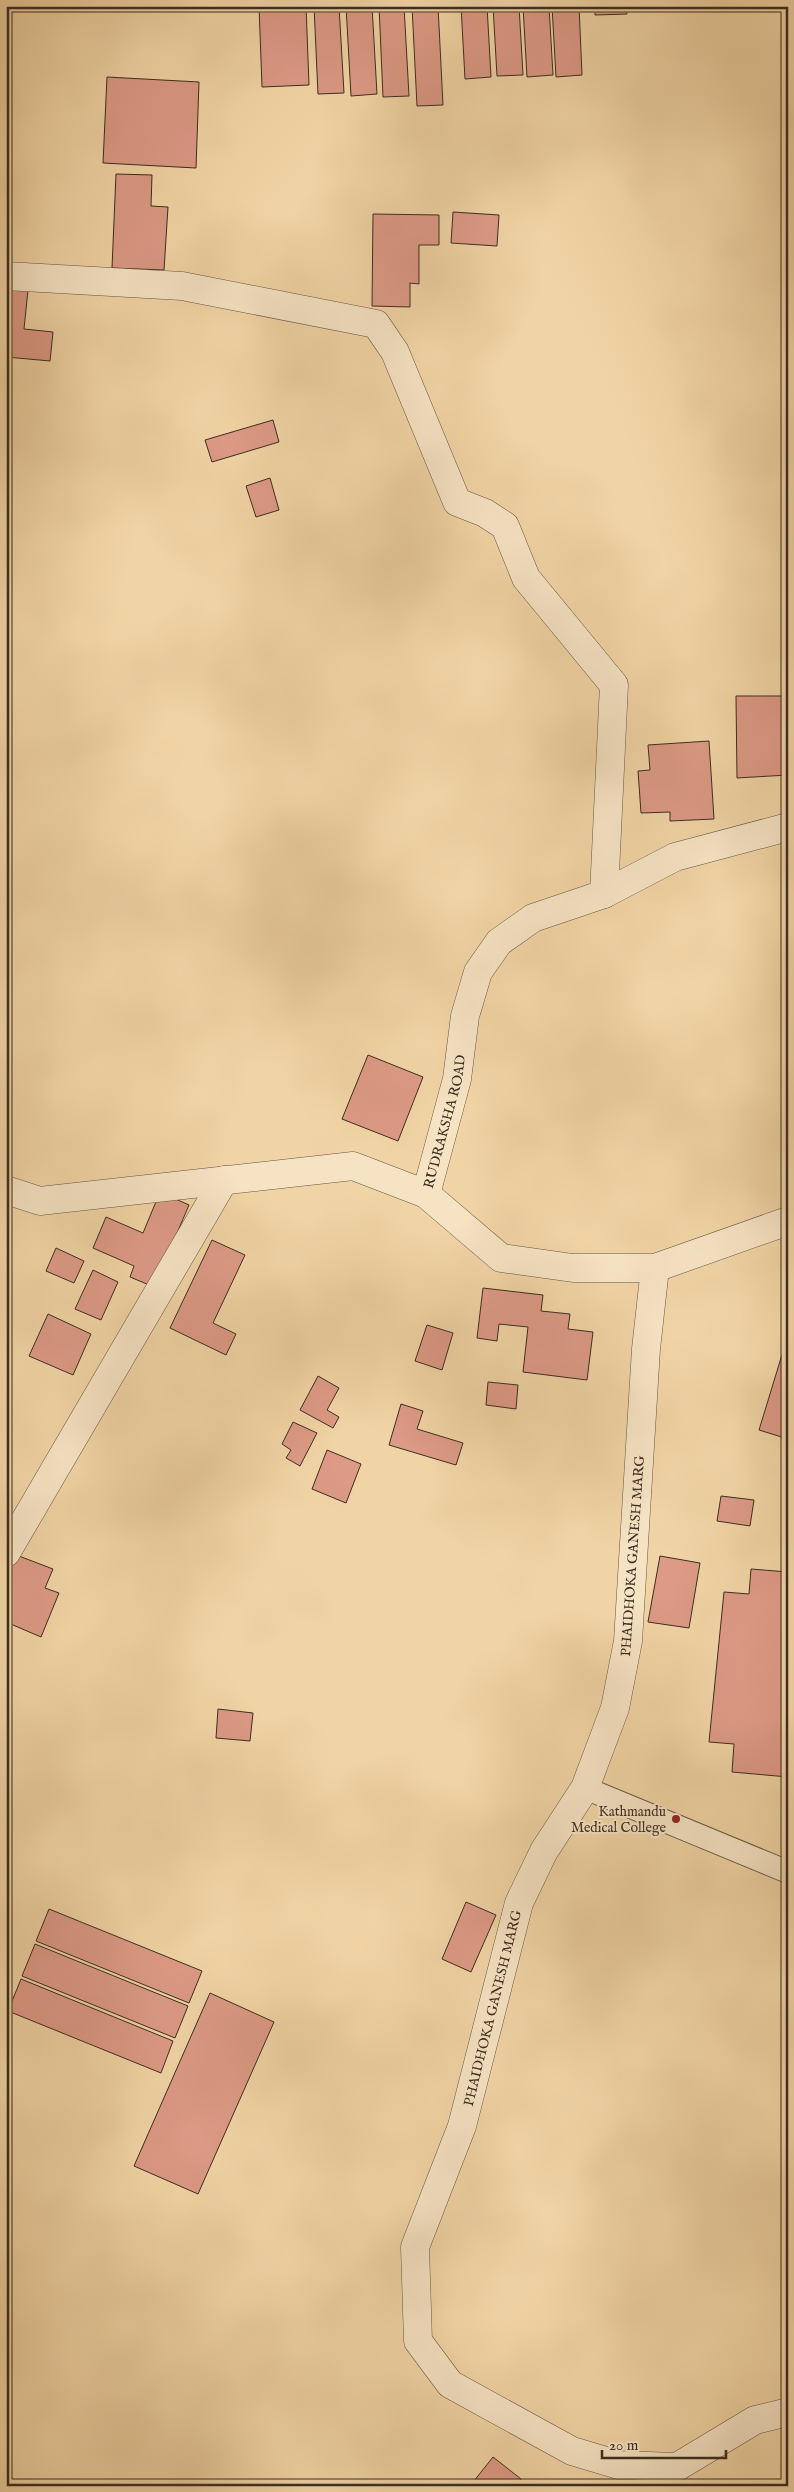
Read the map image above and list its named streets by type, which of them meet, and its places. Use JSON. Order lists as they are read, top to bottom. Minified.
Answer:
{"streets":{"street":["RUDRAKSHA ROAD","PHAIDHOKA GANESH MARG"]},"places":["Kathmandu Medical College"],"scale_bar":"20 m"}
